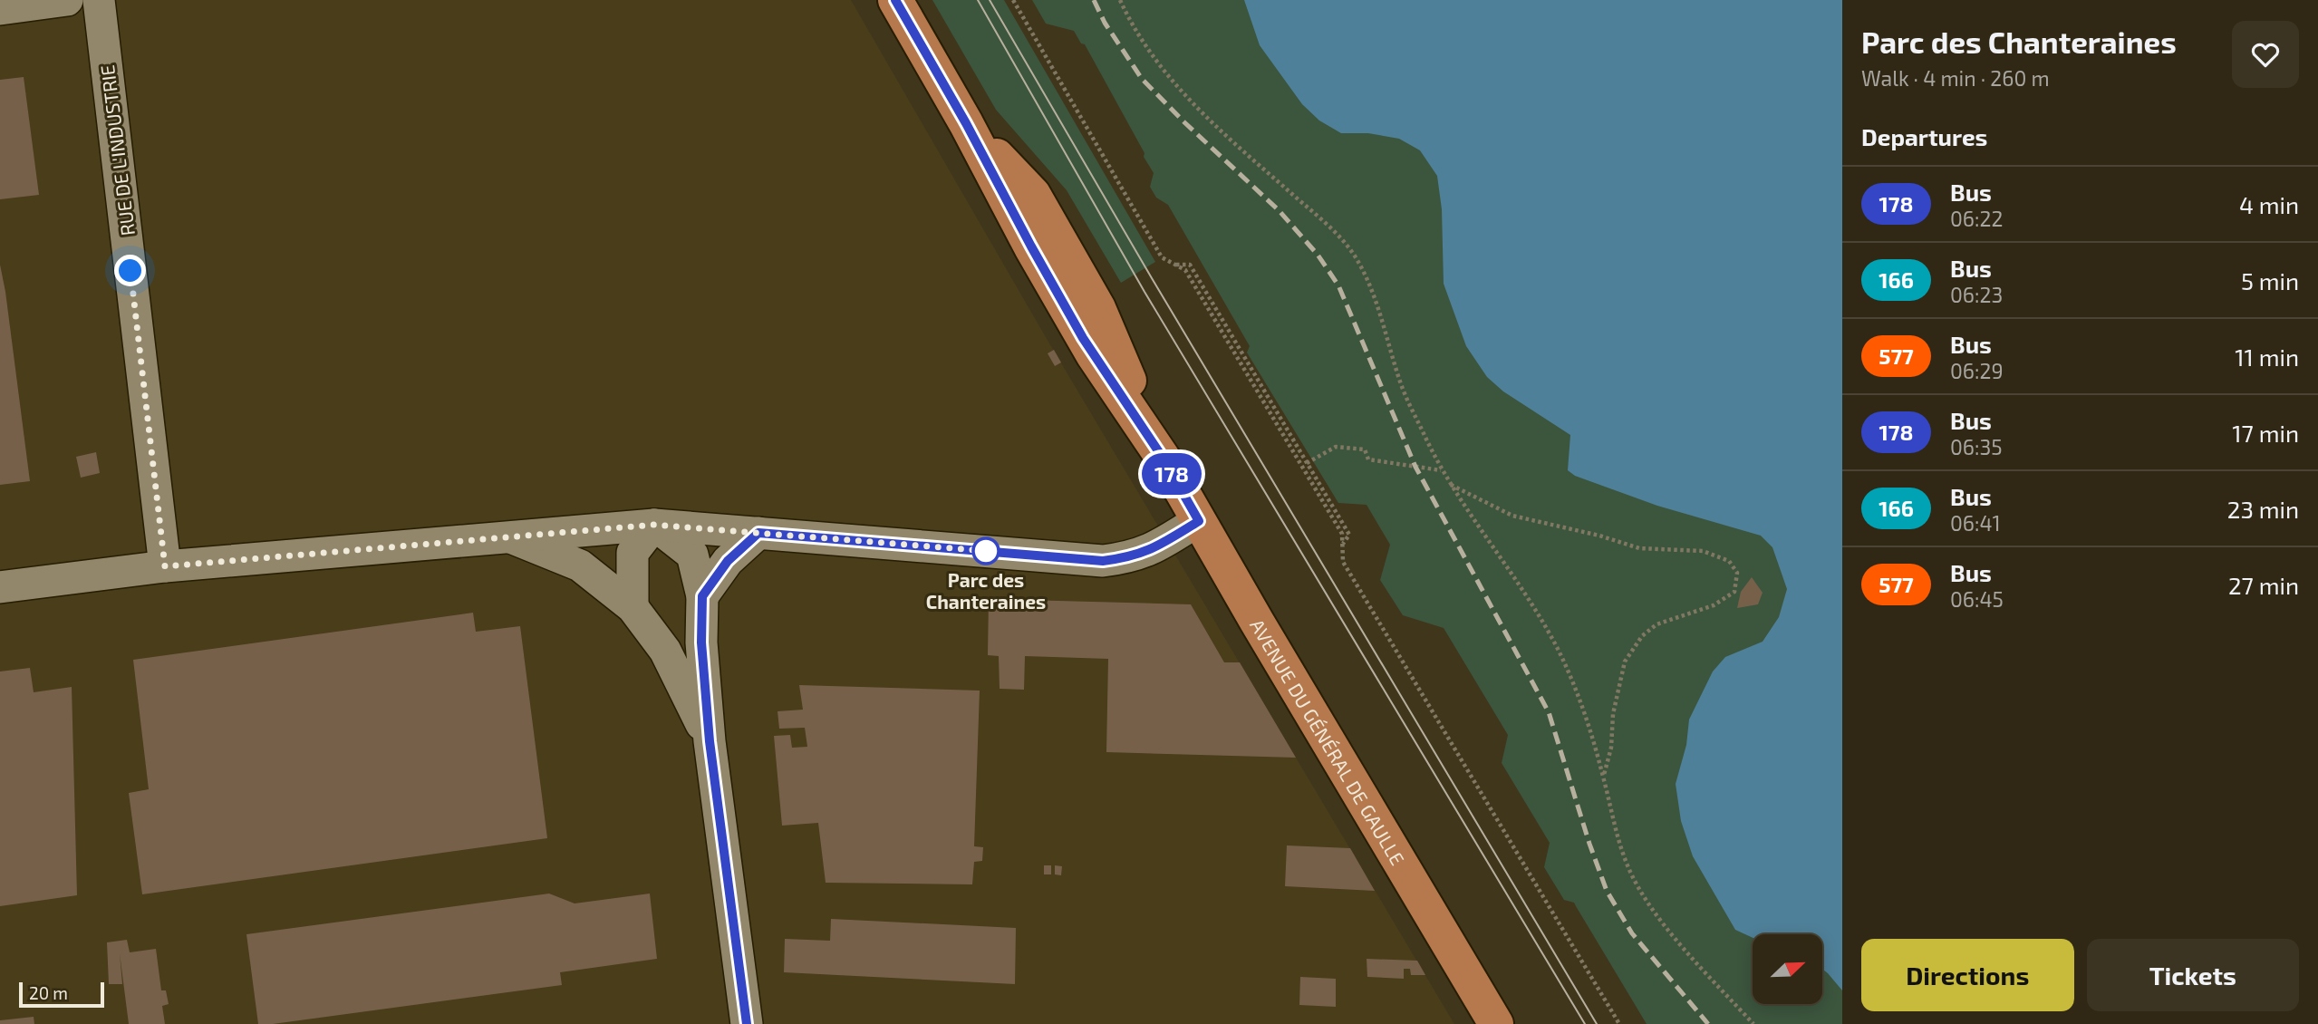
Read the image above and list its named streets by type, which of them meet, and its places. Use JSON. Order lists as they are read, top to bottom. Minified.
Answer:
{"streets":{"main road":["AVENUE DU GÉNÉRAL DE GAULLE"],"street":["RUE DE L'INDUSTRIE"]},"places":["Parc des Chanteraines"],"lines":["bus line 178"],"scale_bar":"20 m","north":"top right","page":{"on_map":"178","heading":[["Parc des Chanteraines","Walk · 4 min · 260 m"],"Departures"],"list":[{"mark":"178","name":"Bus","note":"06:22","value":"4 min"},{"mark":"166","name":"Bus","note":"06:23","value":"5 min"},{"mark":"577","name":"Bus","note":"06:29","value":"11 min"},{"mark":"178","name":"Bus","note":"06:35","value":"17 min"},{"mark":"166","name":"Bus","note":"06:41","value":"23 min"},{"mark":"577","name":"Bus","note":"06:45","value":"27 min"}],"buttons":["Directions","Tickets"],"scale":"20 m"}}
